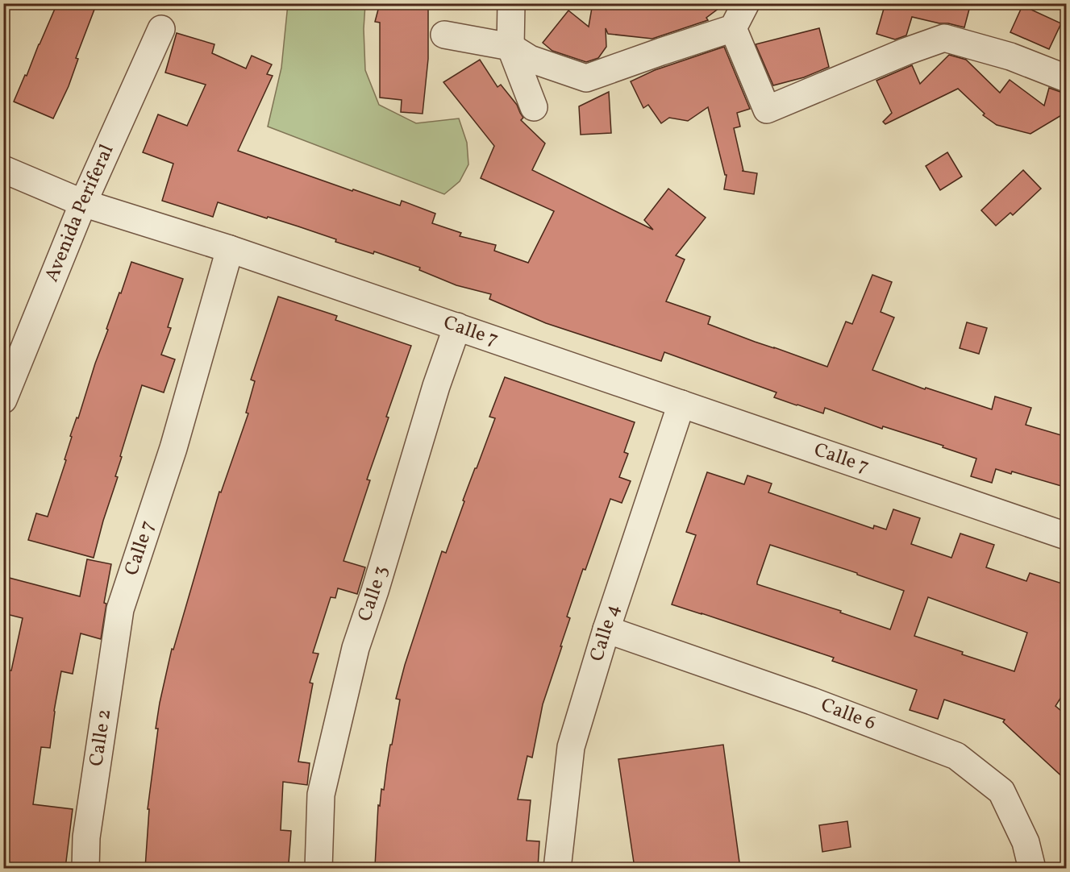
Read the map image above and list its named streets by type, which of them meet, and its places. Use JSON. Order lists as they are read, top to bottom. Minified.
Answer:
{"streets":{"street":["Avenida Periferal","Calle 7","Calle 3","Calle 4","Calle 6","Calle 2"]},"crossings":[["Calle 7","Calle 3"],["Calle 7","Calle 4"],["Calle 7","Calle 2"],["Calle 4","Calle 6"]]}
